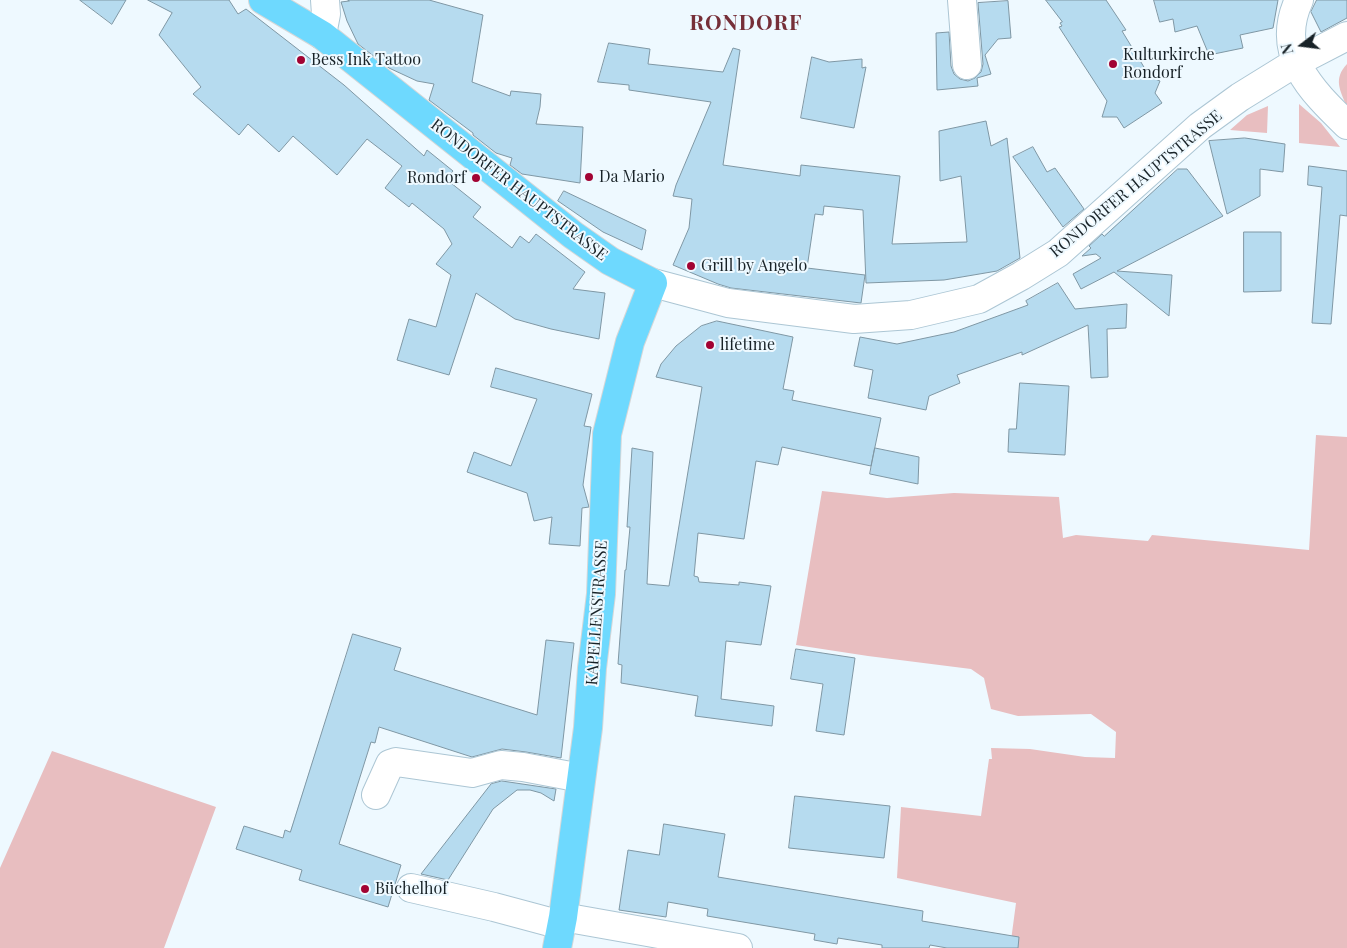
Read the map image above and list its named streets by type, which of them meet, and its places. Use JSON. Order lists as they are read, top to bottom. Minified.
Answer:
{"streets":{"main road":["RONDORFER HAUPTSTRASSE","KAPELLENSTRASSE"]},"crossings":[["RONDORFER HAUPTSTRASSE","KAPELLENSTRASSE"]],"districts":["RONDORF"],"places":["Bess Ink Tattoo","Kulturkirche Rondorf","Da Mario","Rondorf","Grill by Angelo","lifetime","Büchelhof"],"north":"left"}
